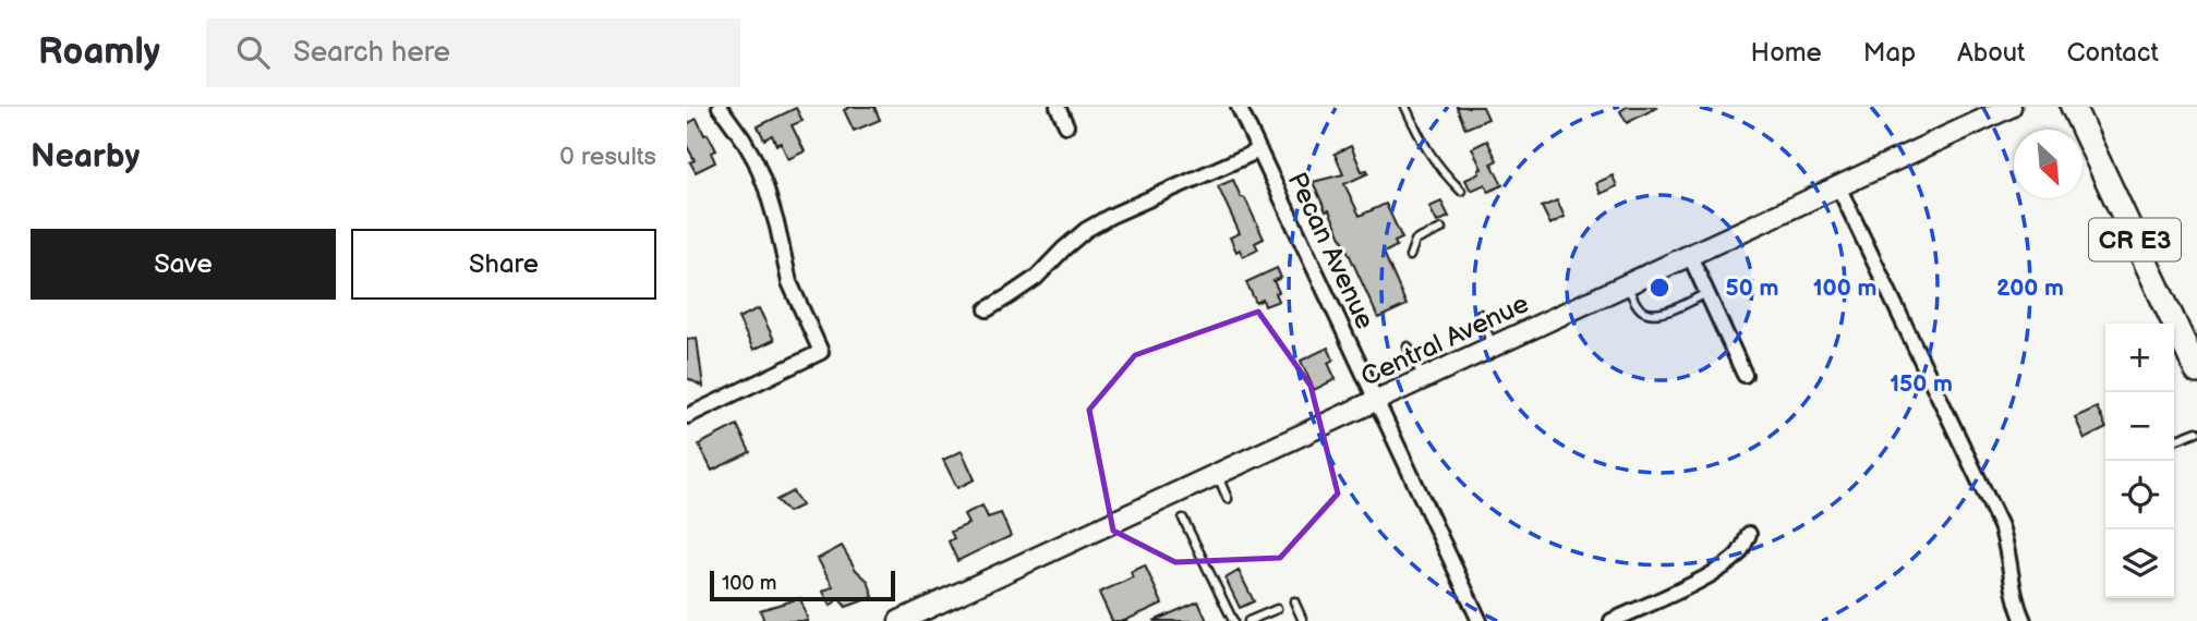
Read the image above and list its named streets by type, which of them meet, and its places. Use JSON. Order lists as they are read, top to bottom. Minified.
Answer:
{"streets":{"main road":["CR E3"],"street":["Pecan Avenue","Central Avenue"]},"crossings":[["Pecan Avenue","Central Avenue"]],"scale_bar":"100 m","north":"bottom right","page":{"header":"Roamly","search":"Search here","nav":["Home","Map","About","Contact"],"heading":["Nearby","0 results"],"buttons":["Save","Share"],"map_buttons":["+","−"],"scale":"100 m"},"rings":["50 m","100 m","200 m","150 m"]}
